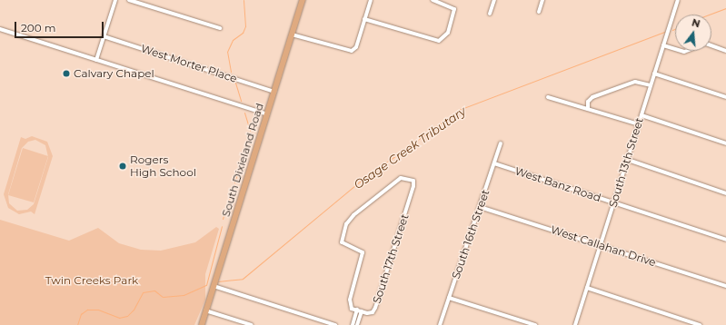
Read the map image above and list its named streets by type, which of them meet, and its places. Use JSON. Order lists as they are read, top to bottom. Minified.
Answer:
{"streets":{"main road":["South Dixieland Road"],"street":["West Morter Place","South 13th Street","West Banz Road","South 16th Street","West Callahan Drive","South 17th Street"]},"crossings":[["West Morter Place","South Dixieland Road"],["South 13th Street","West Banz Road"],["South 13th Street","West Callahan Drive"],["West Banz Road","South 16th Street"],["South 16th Street","West Callahan Drive"]],"water":["Osage Creek Tributary"],"parks":["Twin Creeks Park"],"places":["Calvary Chapel","Rogers High School"],"scale_bar":"200 m","north":"top"}
